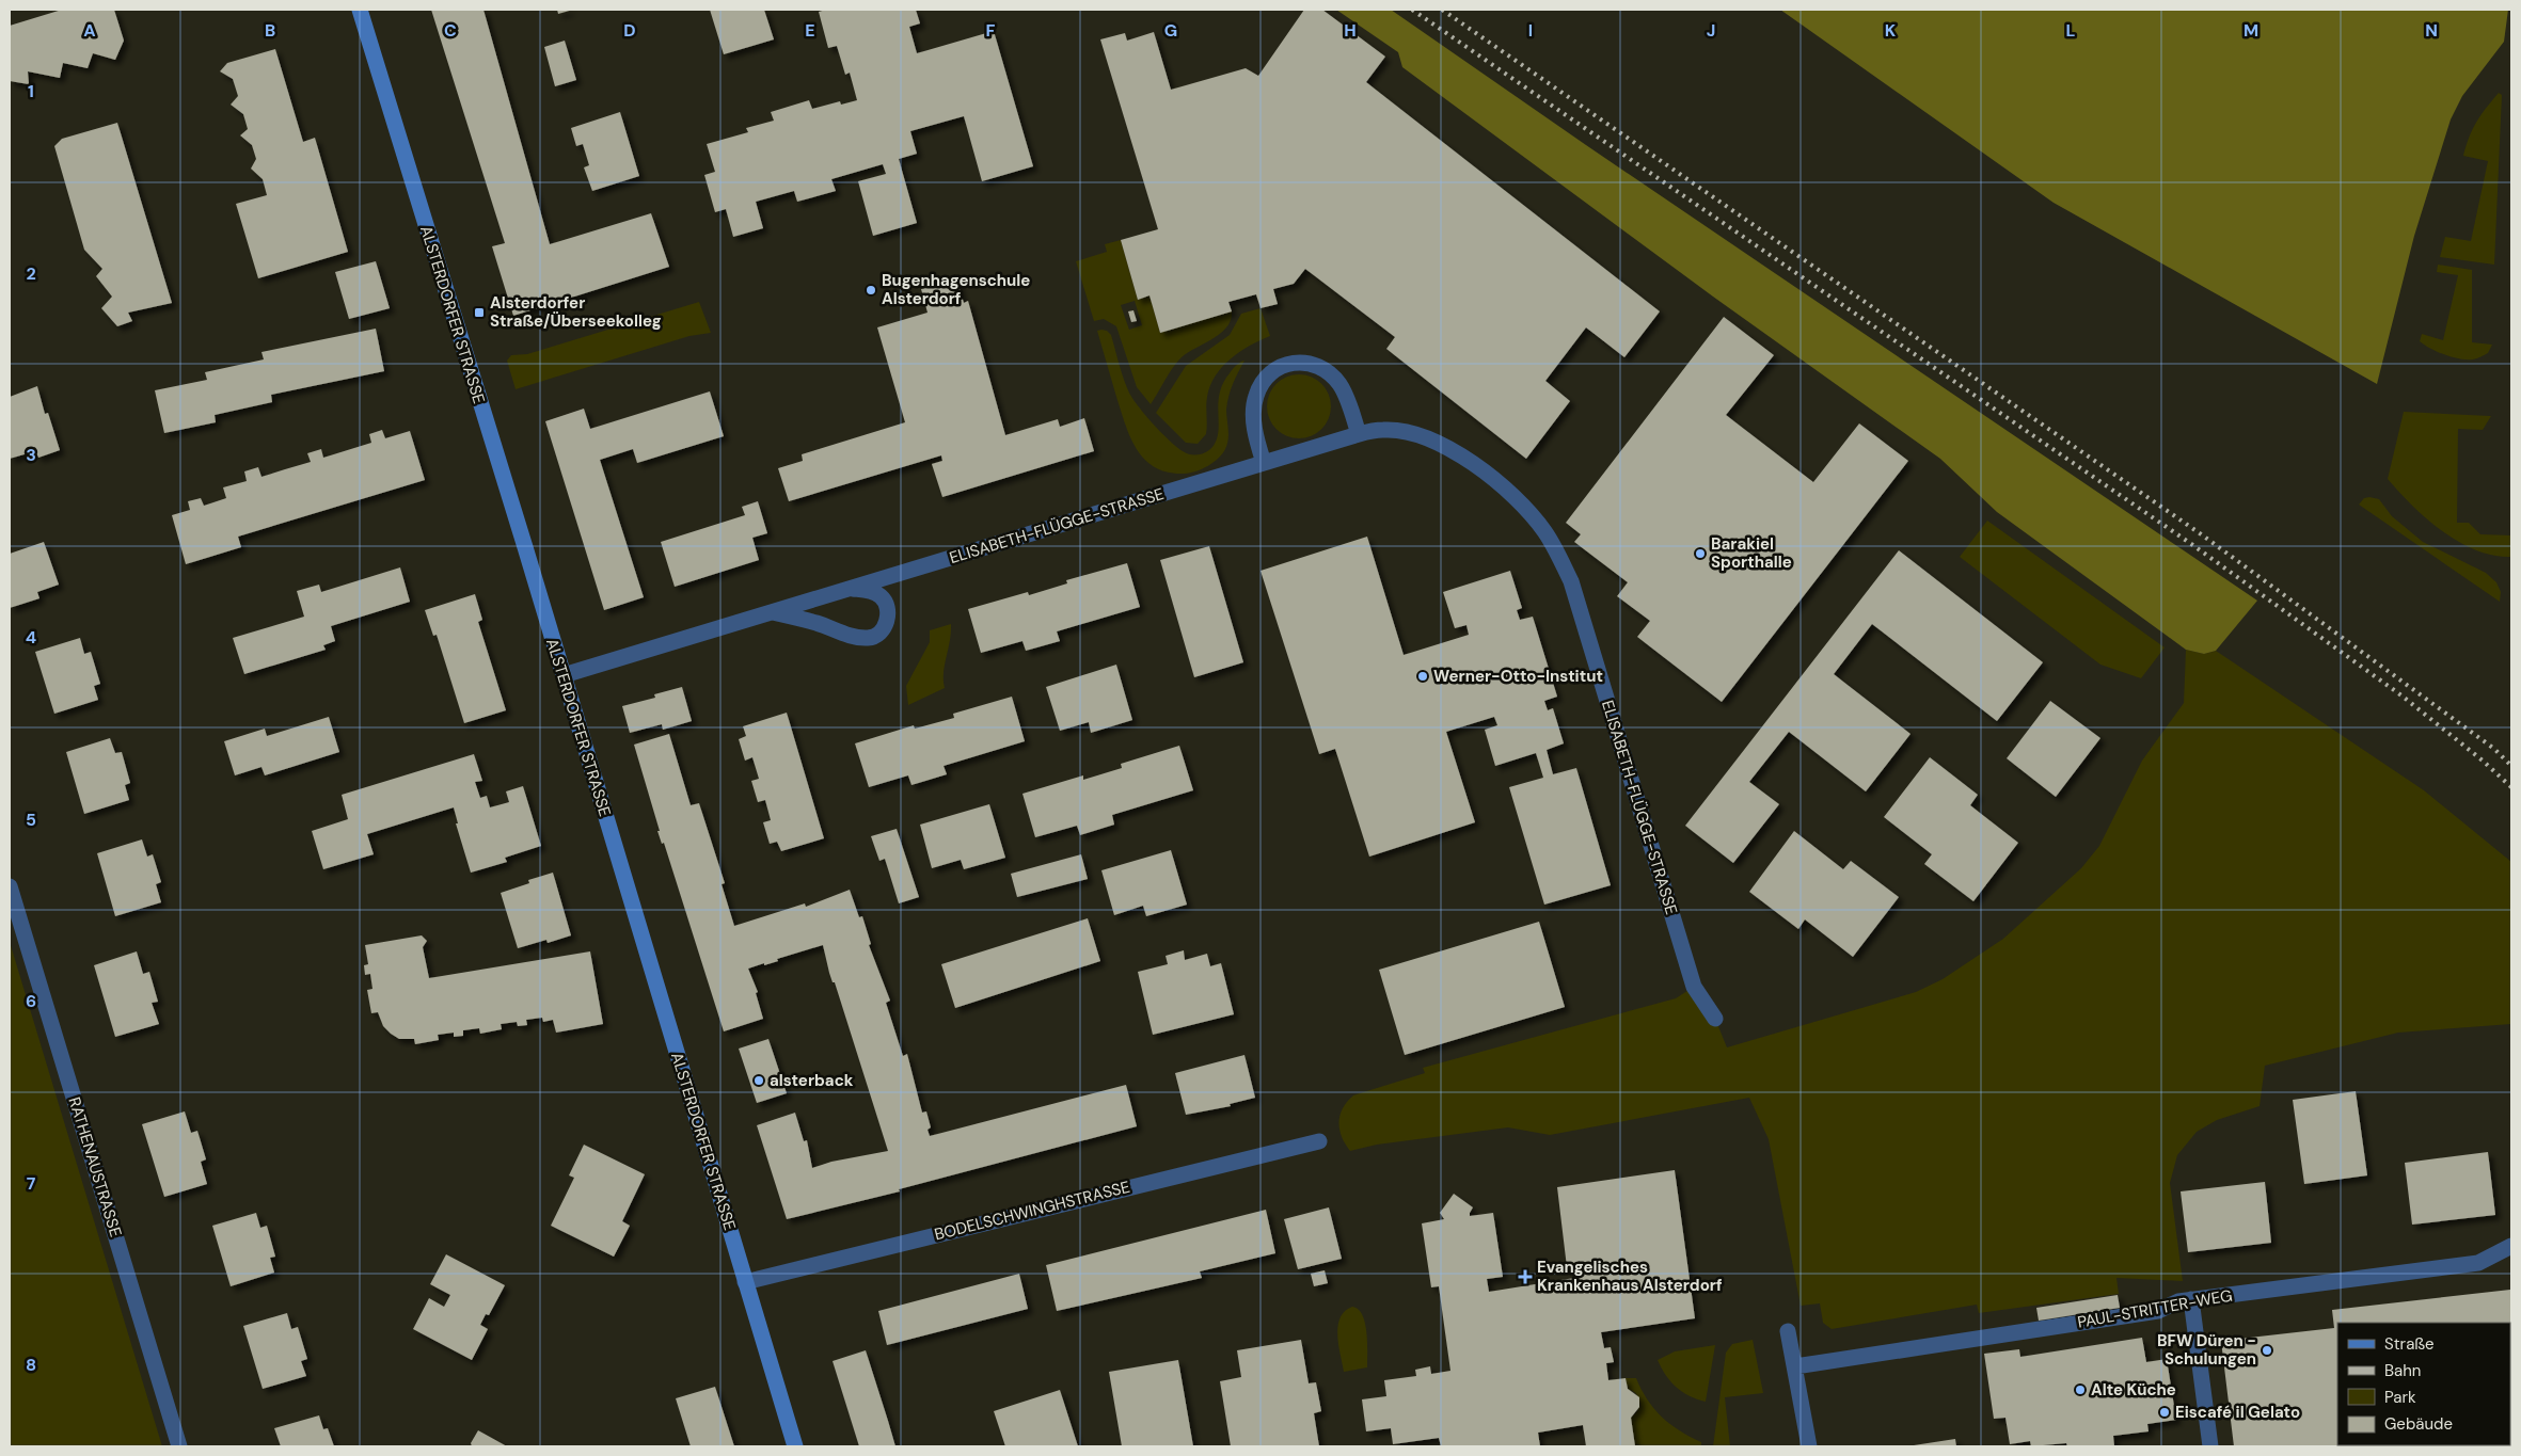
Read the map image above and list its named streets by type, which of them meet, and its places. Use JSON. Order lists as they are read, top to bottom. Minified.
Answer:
{"streets":{"street":["ALSTERDORFER STRASSE","ELISABETH-FLÜGGE-STRASSE","RATHENAUSTRASSE","BODELSCHWINGHSTRASSE","PAUL-STRITTER-WEG"]},"crossings":[["ALSTERDORFER STRASSE","ELISABETH-FLÜGGE-STRASSE"],["ALSTERDORFER STRASSE","BODELSCHWINGHSTRASSE"]],"places":{"other":["Bugenhagenschule Alsterdorf","Barakiel Sporthalle","Werner-Otto-Institut","alsterback","BFW Düren - Schulungen","Alte Küche","Eiscafé il Gelato"],"transit":["Alsterdorfer Straße/Überseekolleg"],"health":["Evangelisches Krankenhaus Alsterdorf"]},"legend":["Straße","Bahn","Park","Gebäude"],"grid":{"columns":["A","B","C","D","E","F","G","H","I","J","K","L","M","N"],"rows":["1","2","3","4","5","6","7","8"]}}
